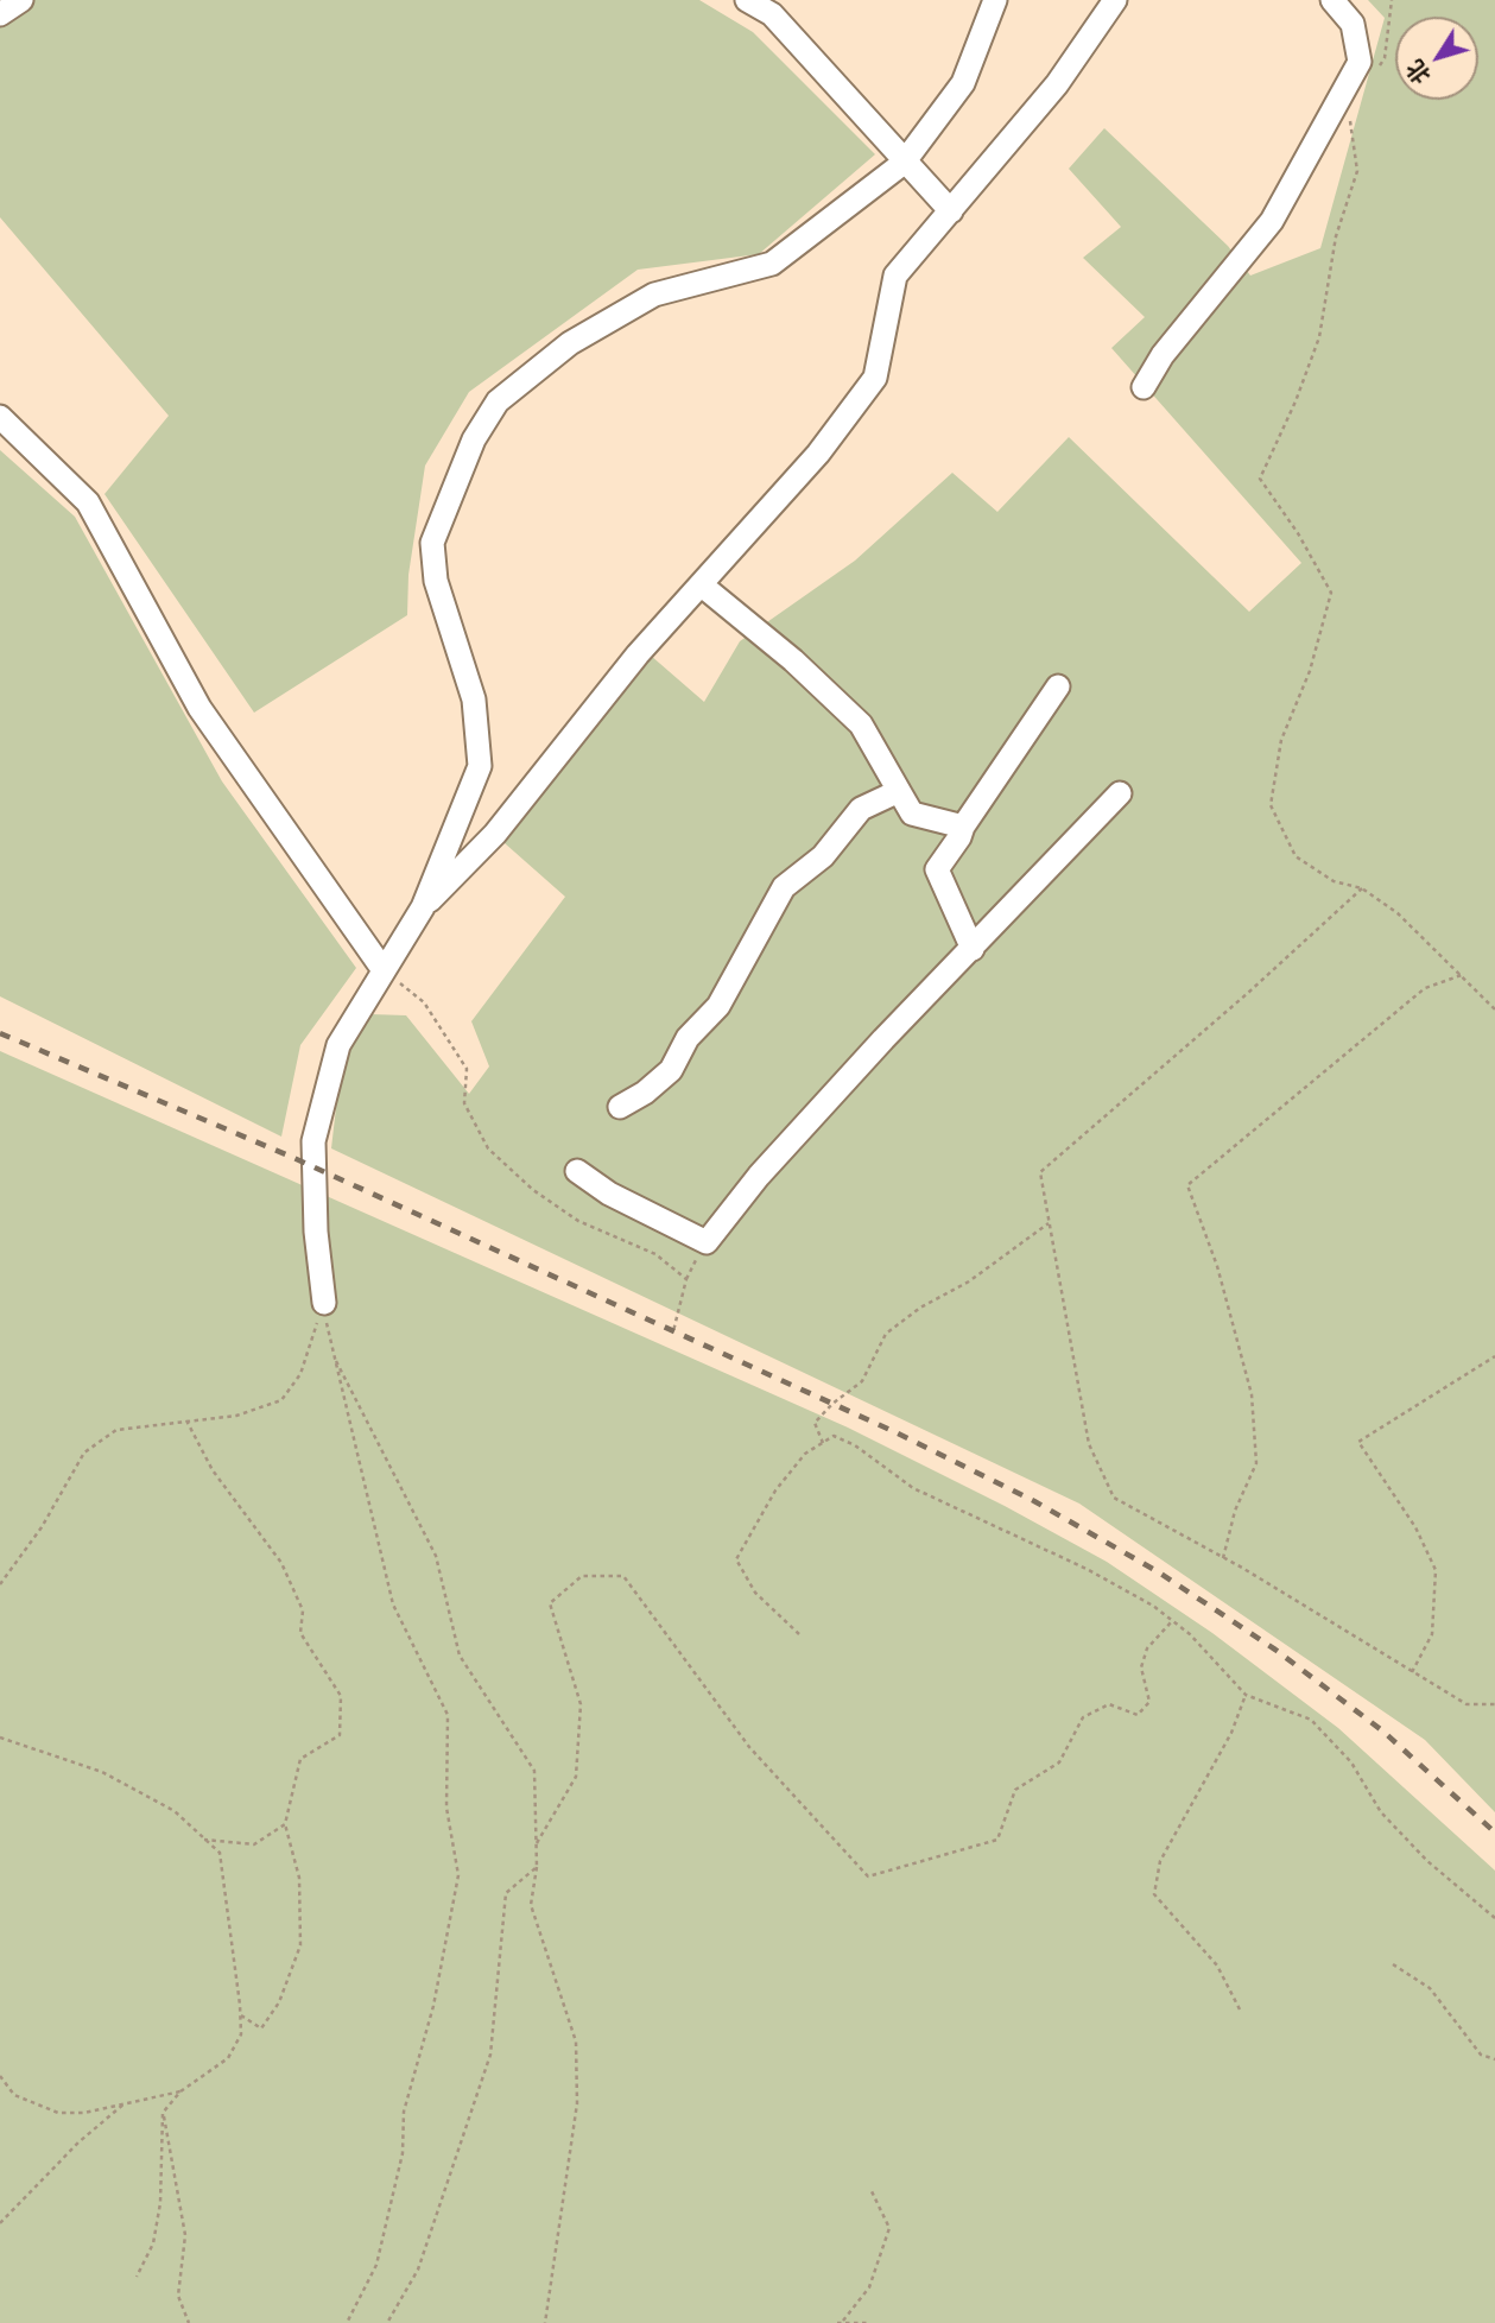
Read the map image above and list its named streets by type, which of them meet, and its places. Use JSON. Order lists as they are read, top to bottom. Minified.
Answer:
{"north":"bottom left"}
